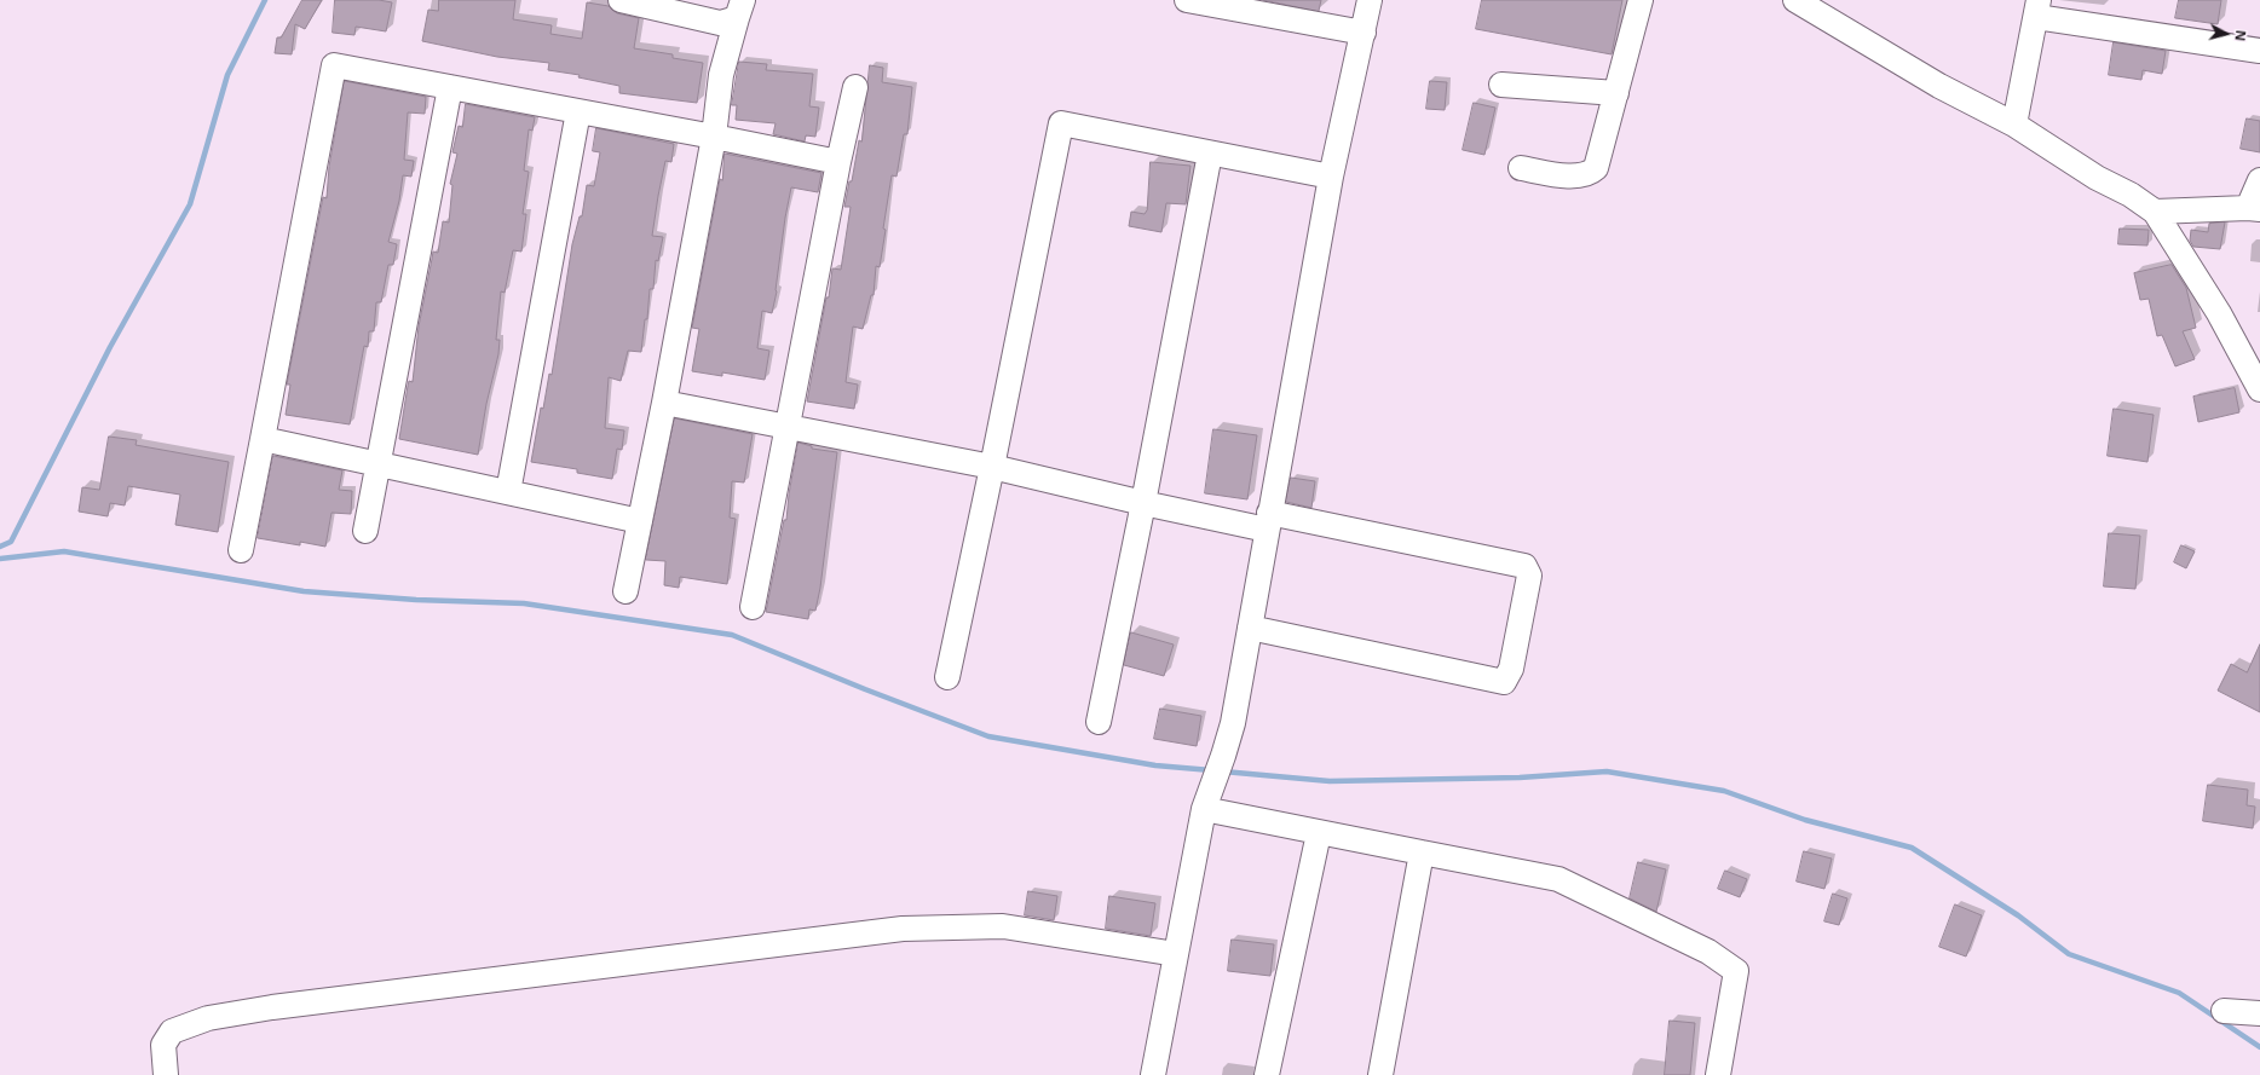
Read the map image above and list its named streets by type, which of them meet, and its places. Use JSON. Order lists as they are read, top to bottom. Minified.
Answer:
{"north":"right"}
